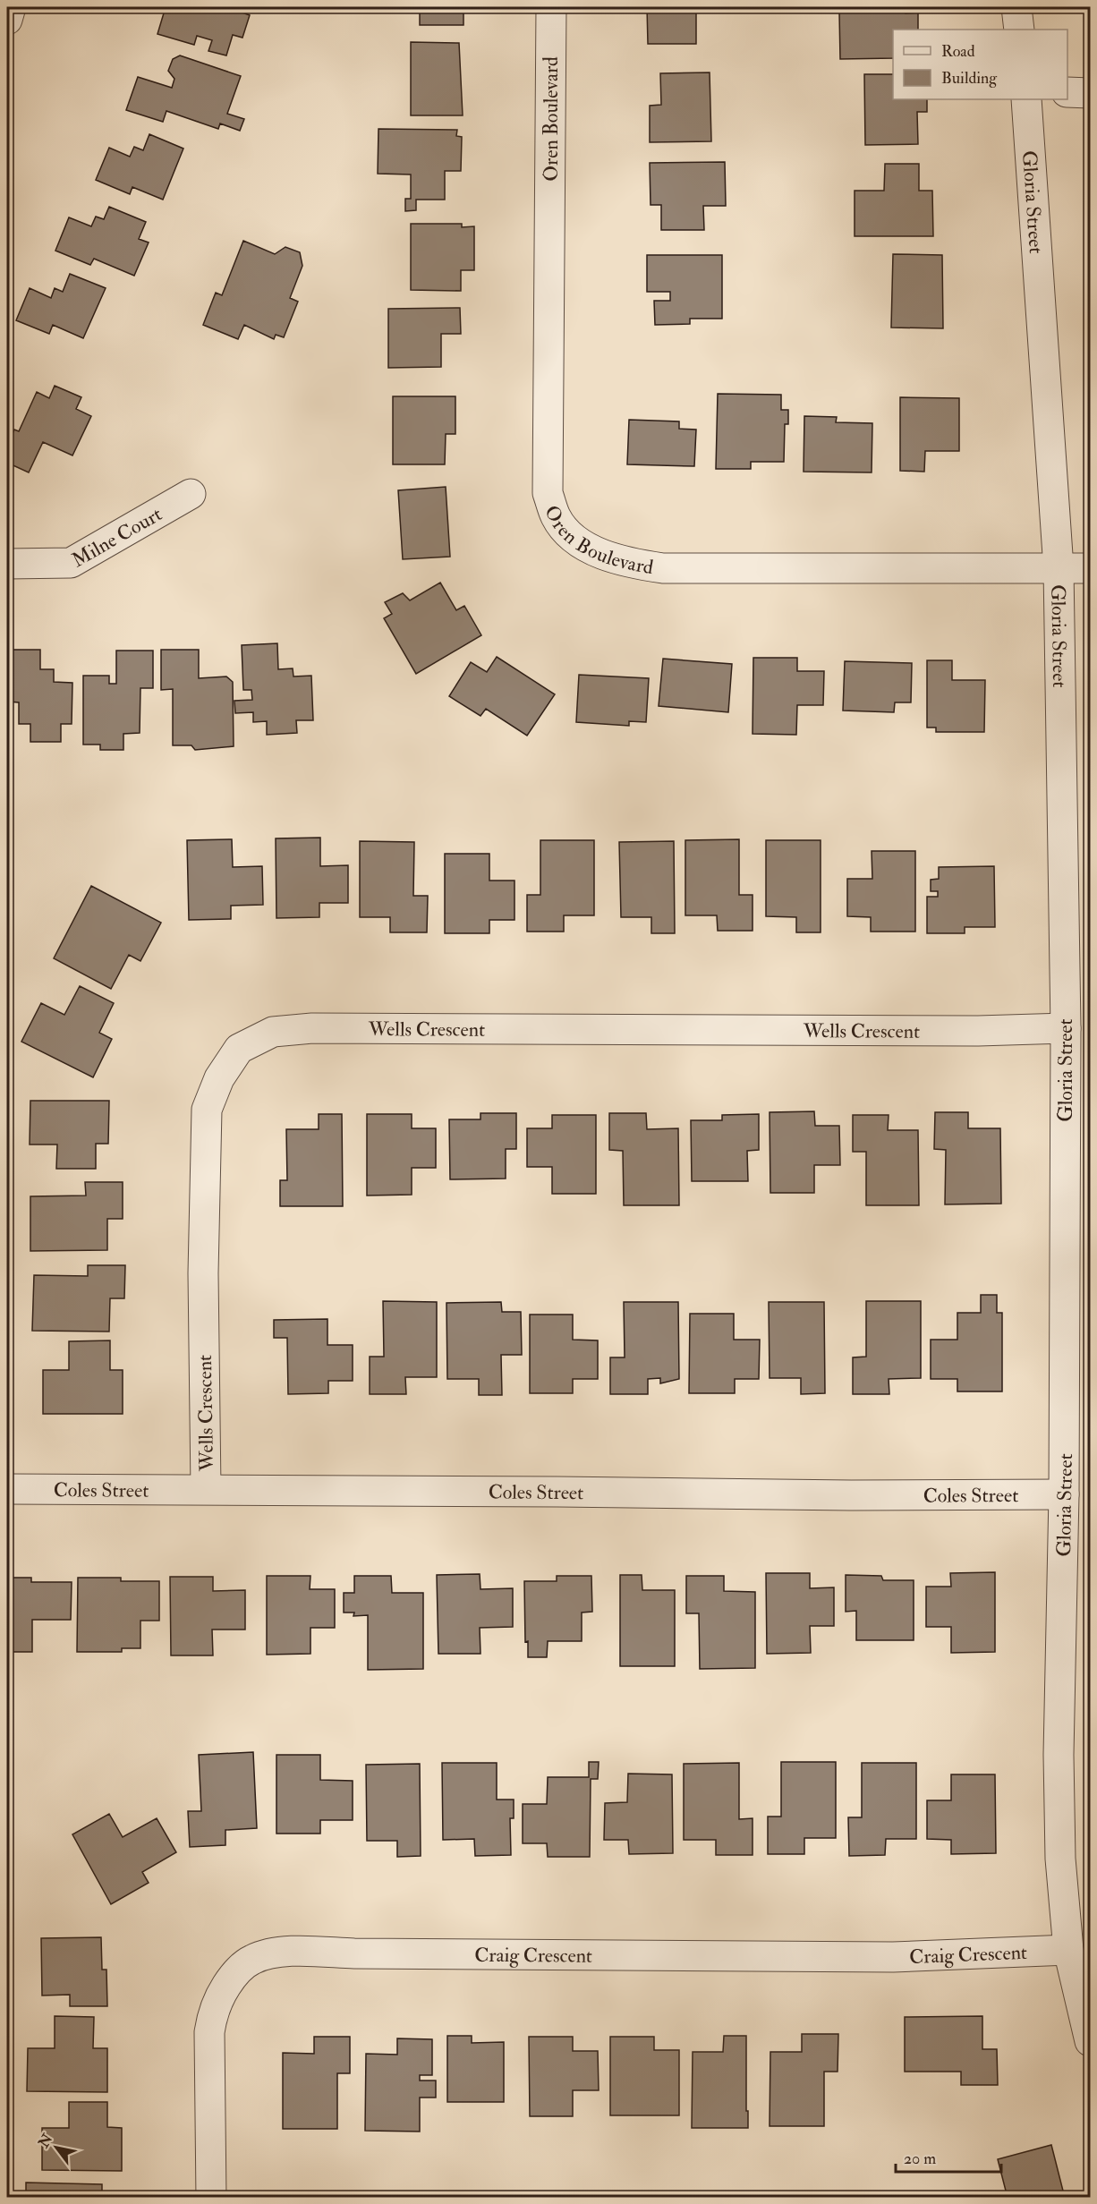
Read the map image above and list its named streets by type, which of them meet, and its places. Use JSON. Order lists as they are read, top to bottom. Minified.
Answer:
{"streets":{"street":["Oren Boulevard","Gloria Street","Milne Court","Wells Crescent","Coles Street","Craig Crescent"]},"crossings":[["Oren Boulevard","Gloria Street"],["Gloria Street","Wells Crescent"],["Gloria Street","Coles Street"],["Gloria Street","Craig Crescent"],["Wells Crescent","Coles Street"]],"legend":["Road","Building"],"scale_bar":"20 m","north":"top left"}
